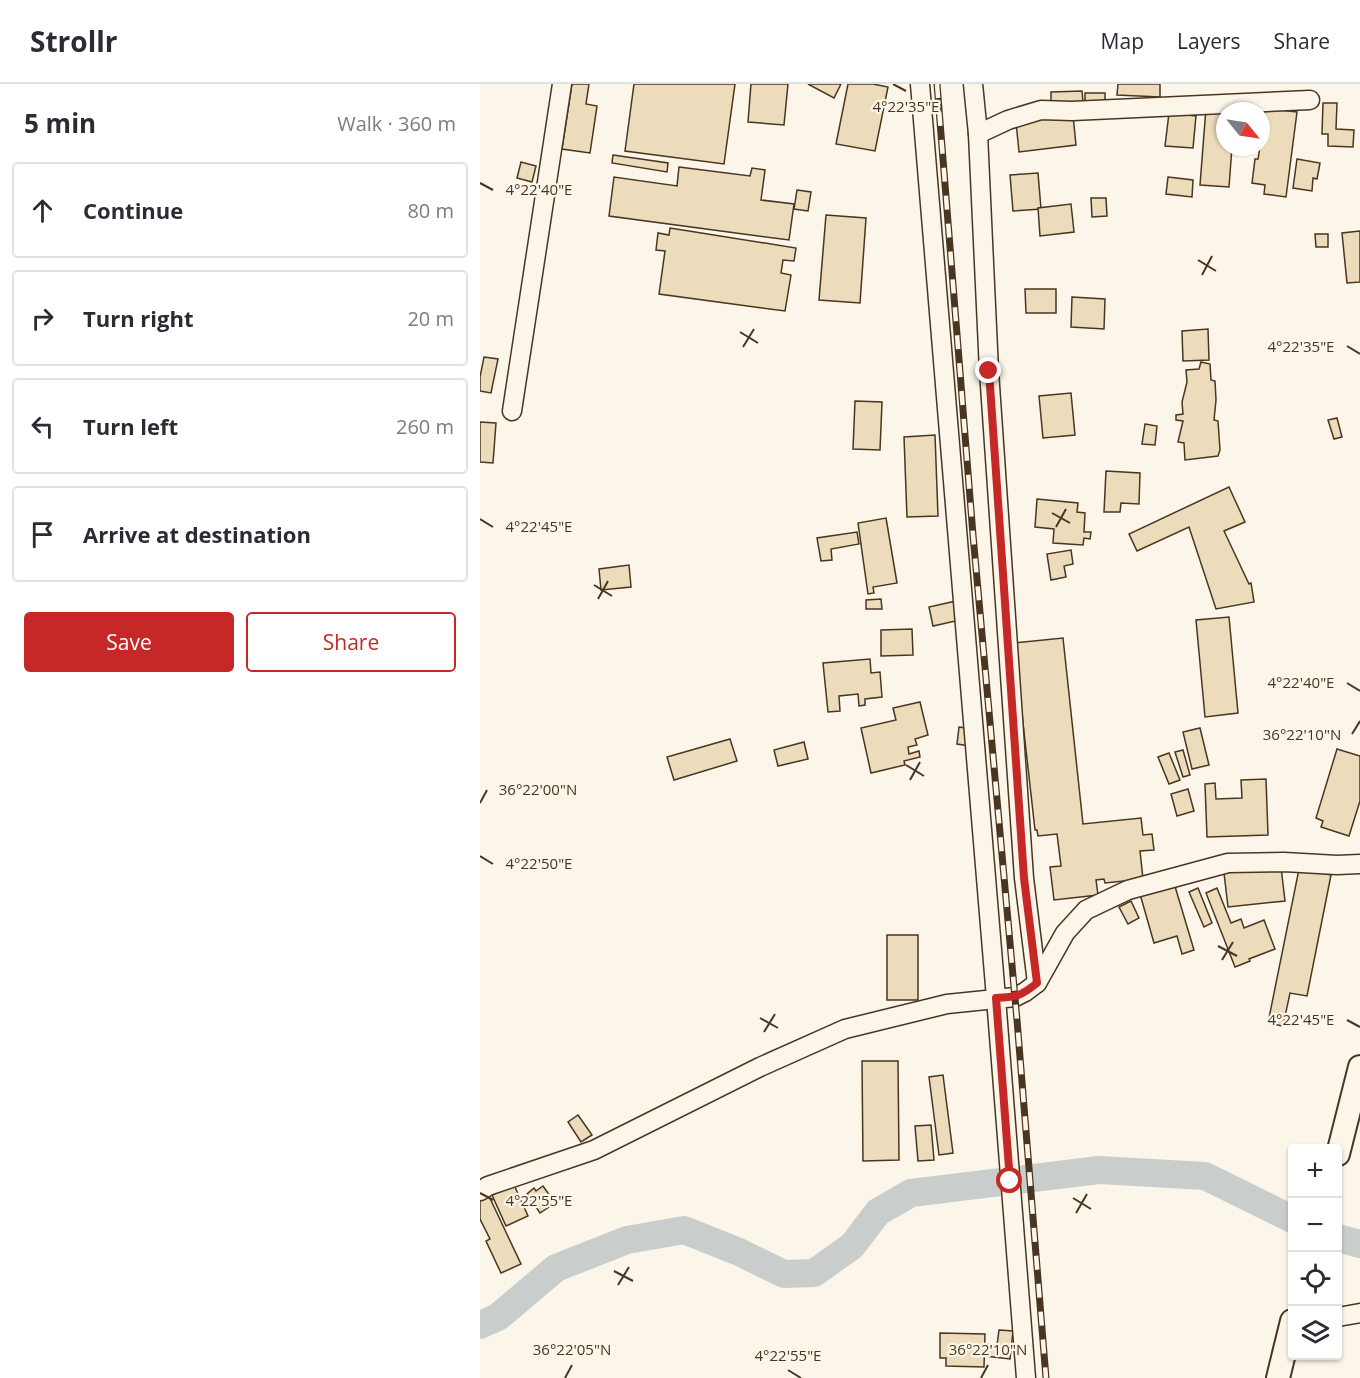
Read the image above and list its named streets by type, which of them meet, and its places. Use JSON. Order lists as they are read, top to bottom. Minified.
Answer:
{"north":"bottom right","page":{"header":"Strollr","nav":["Map","Layers","Share"],"heading":["5 min","Walk · 360 m"],"list":[["Continue","80 m"],["Turn right","20 m"],["Turn left","260 m"],"Arrive at destination"],"buttons":["Save","Share"],"map_buttons":["+","−"]},"coordinates":["4°22'35\"E","4°22'40\"E","4°22'45\"E","36°22'10\"N","36°22'00\"N","4°22'50\"E","4°22'55\"E","36°22'05\"N"]}
